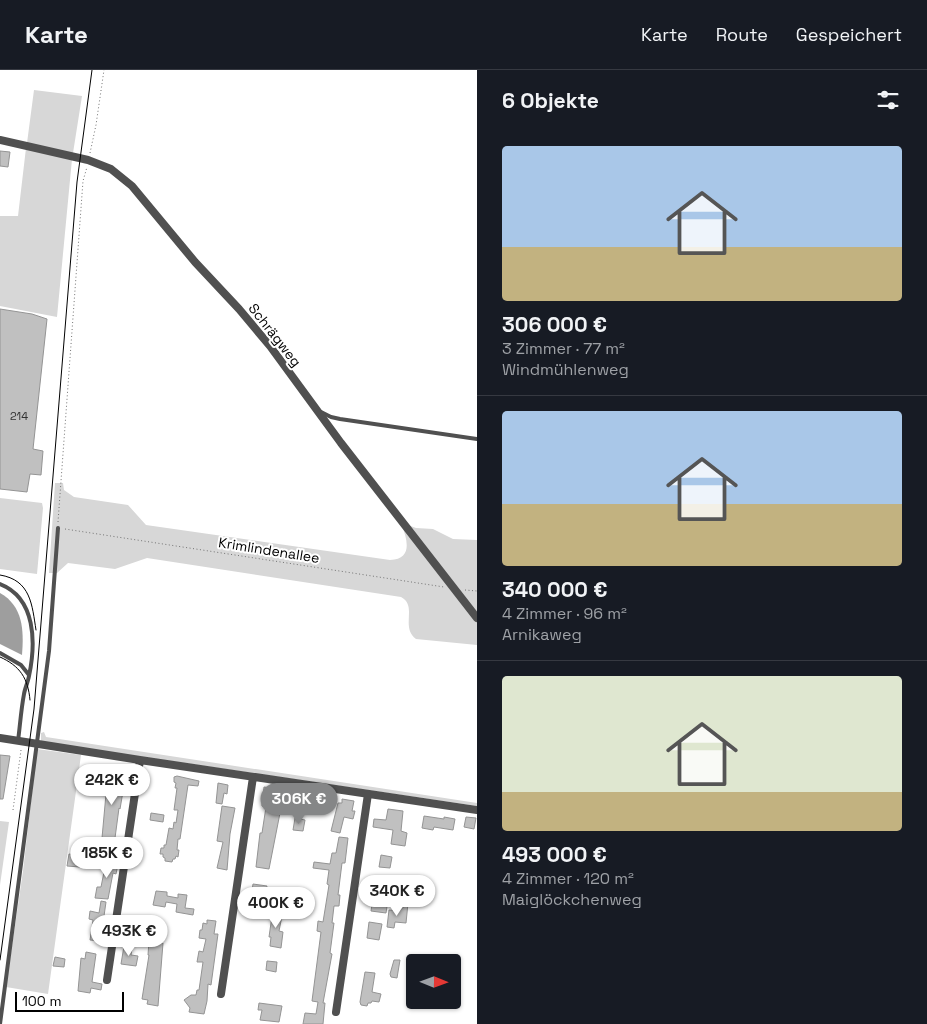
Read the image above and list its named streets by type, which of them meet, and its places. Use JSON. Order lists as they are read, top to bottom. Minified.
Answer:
{"streets":{"street":["Schrägweg"],"path":["Krimlindenallee"]},"crossings":[["Schrägweg","Krimlindenallee"]],"house_numbers":["214"],"scale_bar":"100 m","north":"right","page":{"header":"Karte","nav":["Karte","Route","Gespeichert"],"heading":"6 Objekte","list":[{"name":"306 000 €","note":"3 Zimmer · 77 m² · Windmühlenweg"},{"name":"340 000 €","note":"4 Zimmer · 96 m² · Arnikaweg"},{"name":"493 000 €","note":"4 Zimmer · 120 m² · Maiglöckchenweg"}],"price":["242K €","306K €","185K €","340K €","400K €","493K €"],"scale":"100 m"}}
